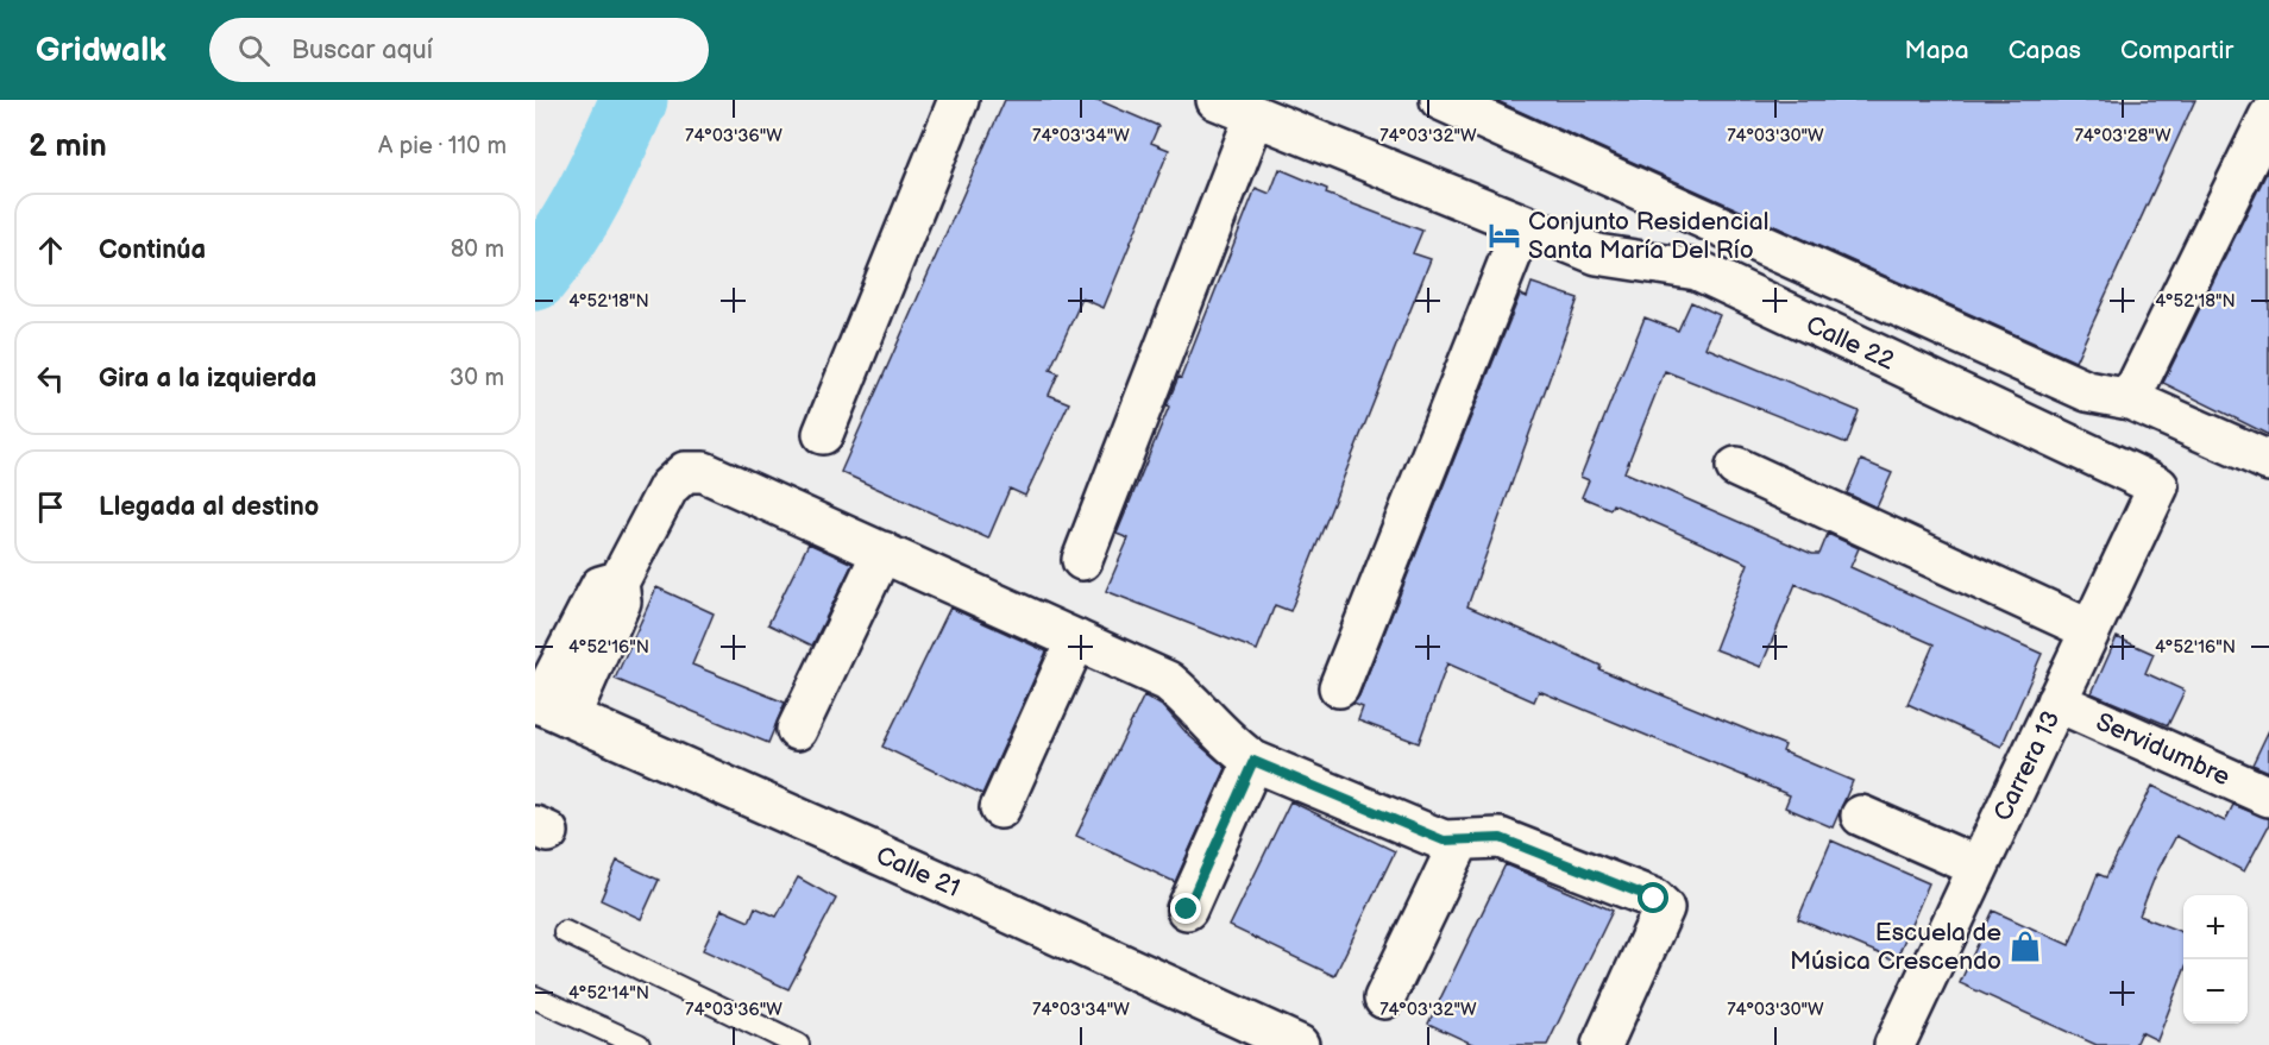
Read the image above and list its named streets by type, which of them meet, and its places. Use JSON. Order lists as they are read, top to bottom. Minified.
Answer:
{"streets":{"street":["Calle 22","Servidumbre","Carrera 13","Calle 21"]},"crossings":[["Calle 22","Carrera 13"],["Servidumbre","Carrera 13"]],"places":{"hotel":["Conjunto Residencial Santa María Del Río"],"shop":["Escuela de Música Crescendo"]},"page":{"header":"Gridwalk","search":"Buscar aquí","nav":["Mapa","Capas","Compartir"],"heading":["2 min","A pie · 110 m"],"list":[["Continúa","80 m"],["Gira a la izquierda","30 m"],"Llegada al destino"],"map_buttons":["+","−"]},"coordinates":["74°03'36\"W","74°03'34\"W","74°03'32\"W","74°03'30\"W","74°03'28\"W","4°52'18\"N","4°52'16\"N","4°52'14\"N"]}
